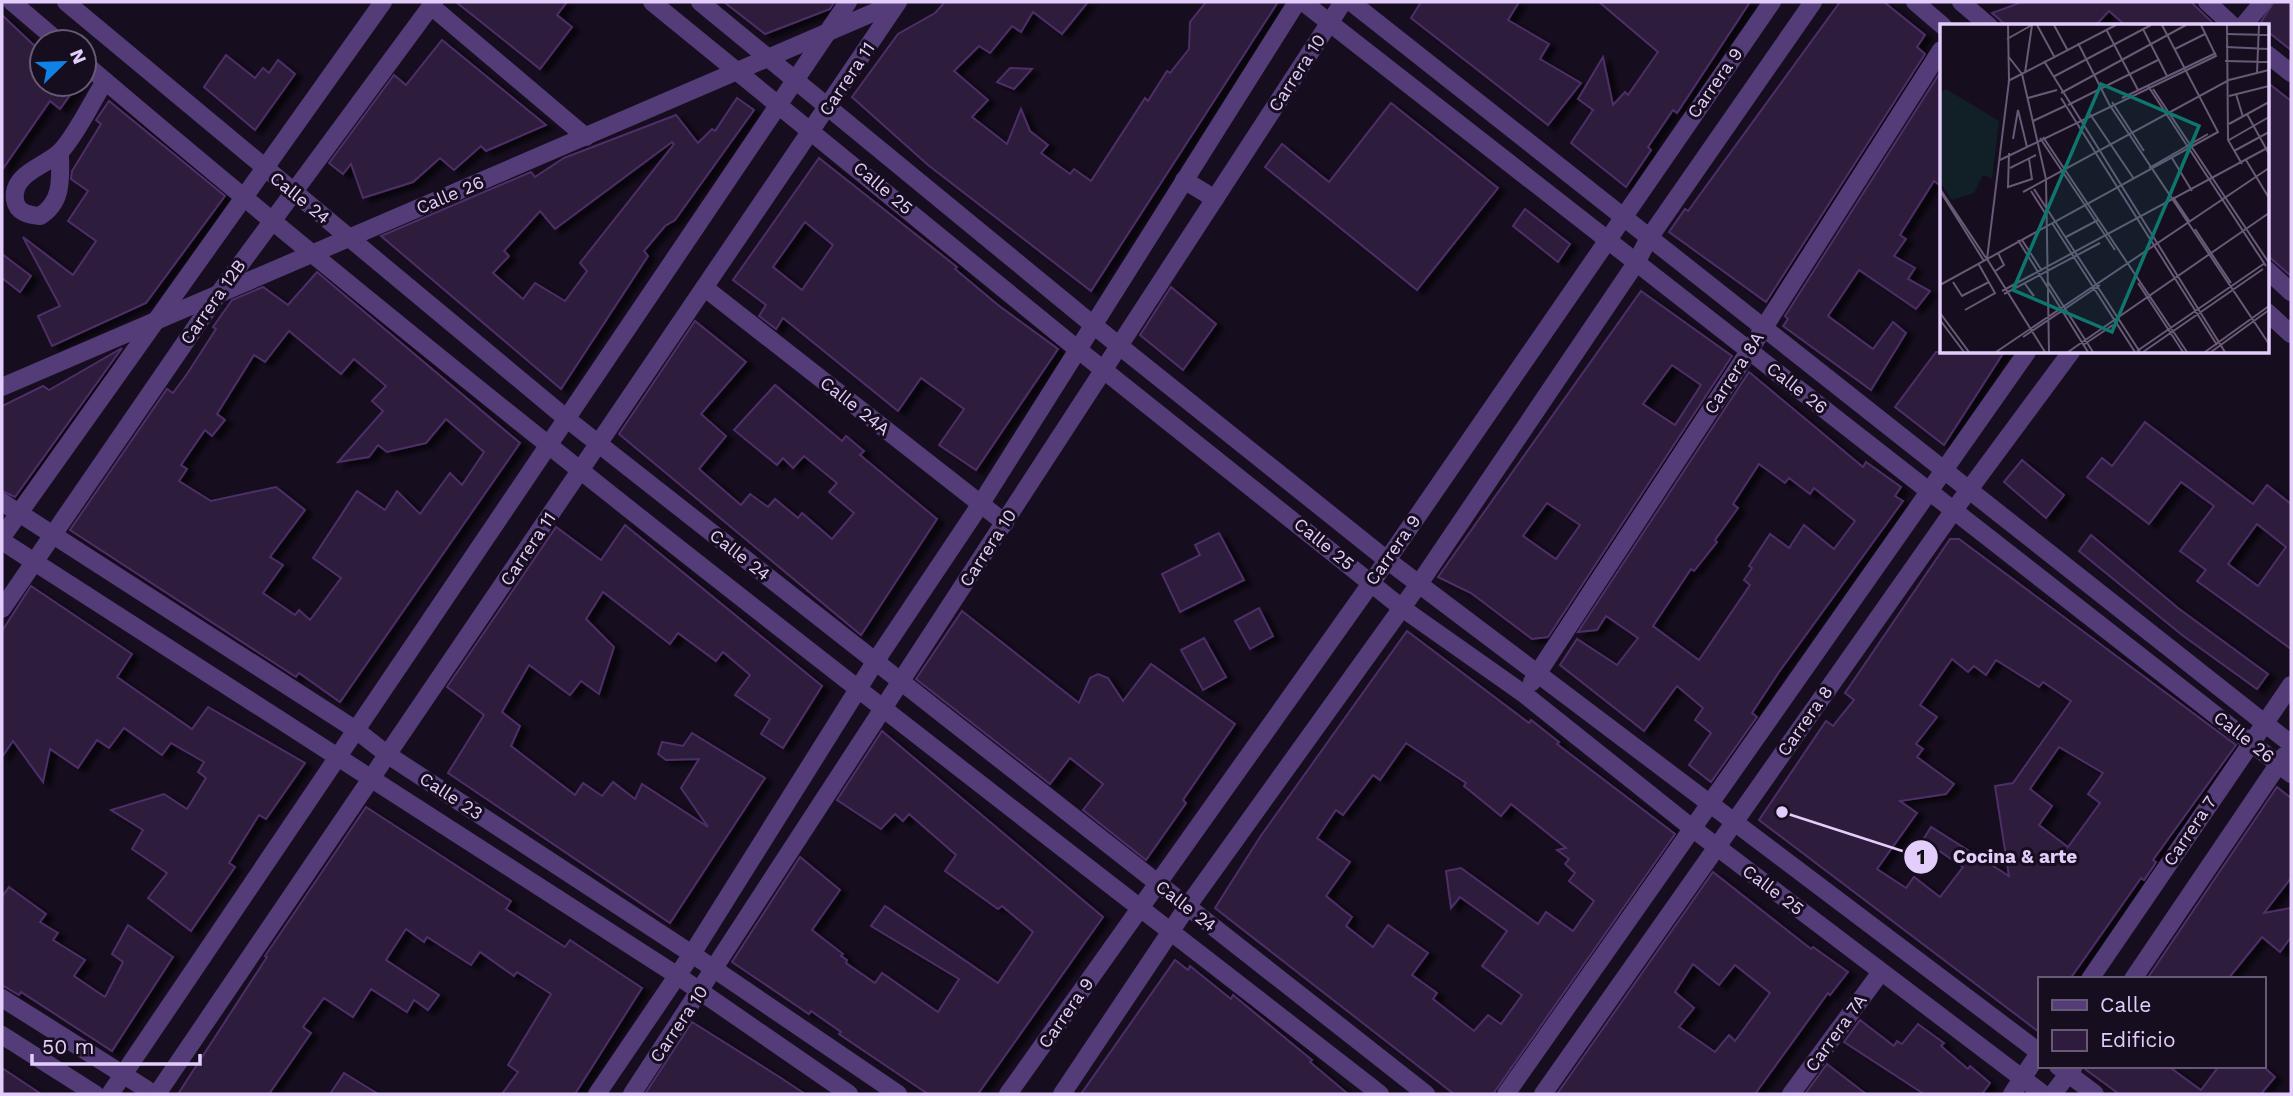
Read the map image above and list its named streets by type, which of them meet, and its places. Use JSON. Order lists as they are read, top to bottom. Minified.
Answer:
{"streets":{"street":["Carrera 10","Carrera 11","Carrera 9","Calle 25","Calle 26","Calle 24","Carrera 12B","Carrera 8A","Calle 24A","Carrera 8","Calle 23","Carrera 7","Carrera 7A"]},"crossings":[["Carrera 10","Calle 25"],["Carrera 10","Calle 26"],["Carrera 10","Calle 24"],["Carrera 10","Calle 24A"],["Carrera 10","Calle 23"],["Carrera 11","Calle 25"],["Carrera 11","Calle 26"],["Carrera 11","Calle 24"],["Carrera 11","Calle 24A"],["Carrera 11","Calle 23"],["Carrera 9","Calle 25"],["Carrera 9","Calle 26"],["Carrera 9","Calle 24"],["Calle 25","Calle 26"],["Calle 25","Carrera 8A"],["Calle 25","Carrera 8"],["Calle 25","Carrera 7A"],["Calle 26","Calle 24"],["Calle 26","Carrera 12B"],["Calle 26","Carrera 8A"],["Calle 26","Carrera 8"],["Calle 26","Carrera 7"],["Calle 24","Carrera 12B"],["Carrera 12B","Calle 23"]],"places":["Cocina & arte"],"legend":["Calle","Edificio"],"scale_bar":"50 m","north":"top right"}
